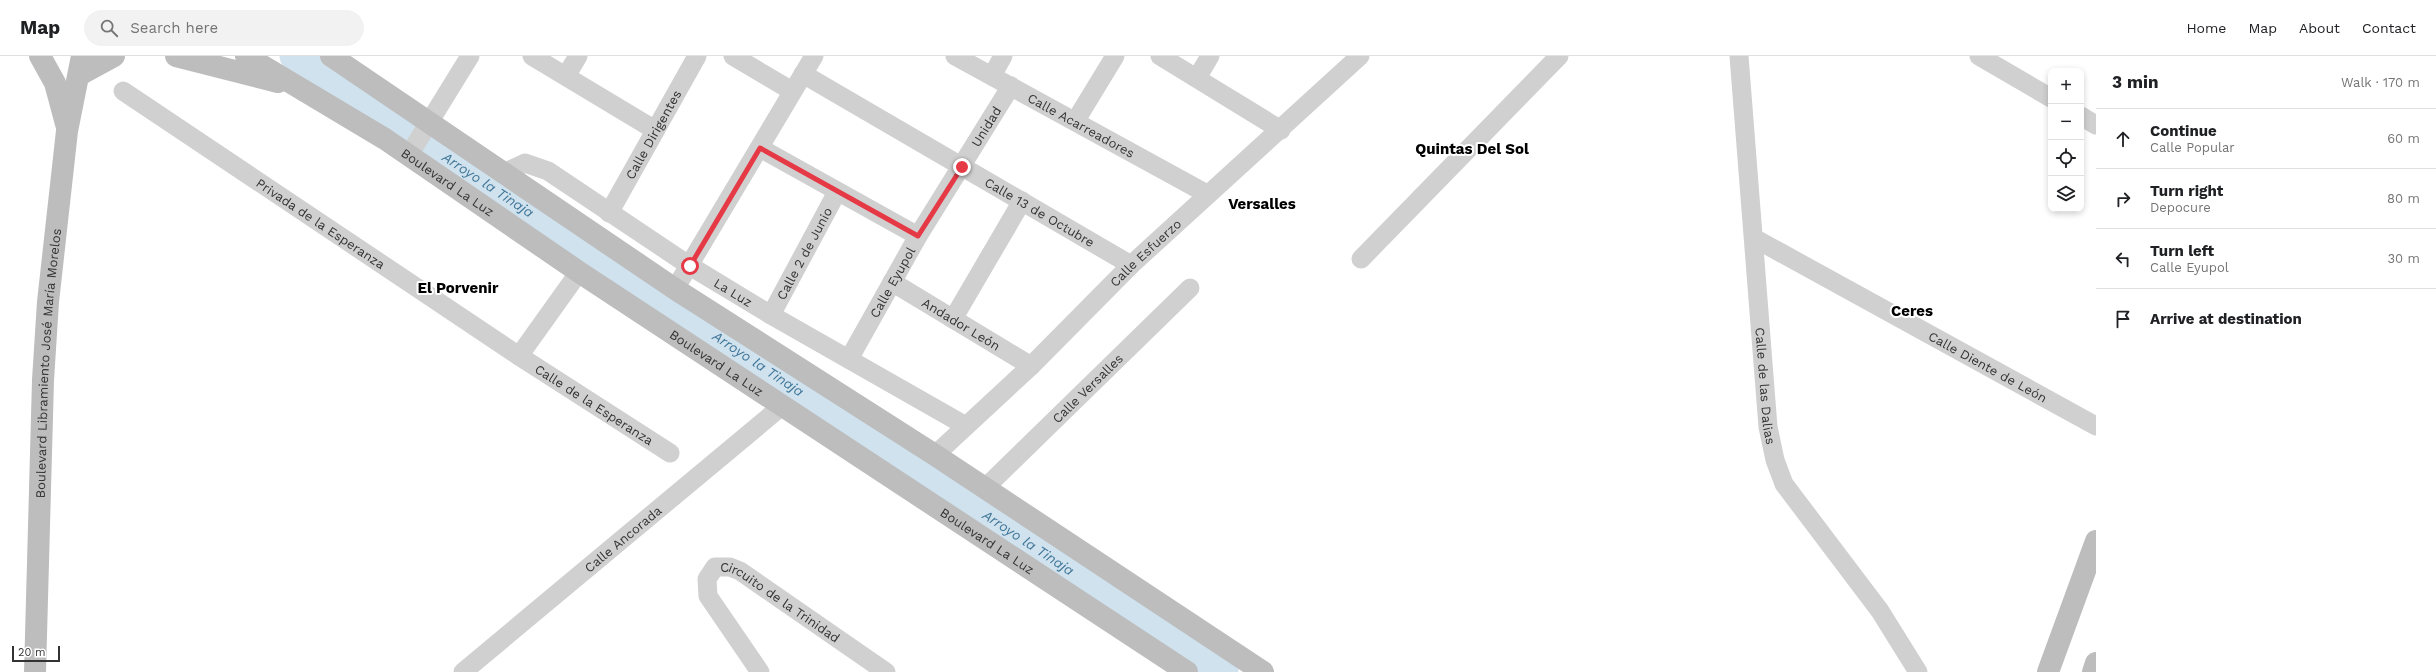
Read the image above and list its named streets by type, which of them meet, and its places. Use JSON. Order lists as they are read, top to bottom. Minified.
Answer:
{"streets":{"main road":["Boulevard La Luz","Boulevard Libramiento José María Morelos"],"street":["Calle Acarreadores","Unidad","Calle Dirigentes","Calle 13 de Octubre","Privada de la Esperanza","Calle Esfuerzo","Calle 2 de Junio","Calle Eyupol","La Luz","Andador León","Calle Diente de León","Calle de las Dalias","Calle Versalles","Calle de la Esperanza","Calle Ancorada","Circuito de la Trinidad"]},"crossings":[["Calle Acarreadores","Unidad"],["Calle Acarreadores","Calle Esfuerzo"],["Unidad","Calle 13 de Octubre"],["Unidad","Calle Eyupol"],["Calle Dirigentes","La Luz"],["Boulevard La Luz","Calle Ancorada"],["Calle 13 de Octubre","Calle Esfuerzo"],["Calle 13 de Octubre","Calle Eyupol"],["Privada de la Esperanza","Calle de la Esperanza"],["Calle Esfuerzo","La Luz"],["Calle Esfuerzo","Andador León"],["Calle 2 de Junio","La Luz"],["Calle Eyupol","La Luz"],["Calle Eyupol","Andador León"],["Calle Diente de León","Calle de las Dalias"]],"districts":["Quintas Del Sol","Versalles","El Porvenir","Ceres"],"water":["Arroyo la Tinaja"],"scale_bar":"20 m","page":{"header":"Map","search":"Search here","nav":["Home","Map","About","Contact"],"heading":["3 min","Walk · 170 m"],"map_buttons":["+","−"],"list":[["Continue","Calle Popular","60 m"],["Turn right","Depocure","80 m"],["Turn left","Calle Eyupol","30 m"],"Arrive at destination"],"scale":"20 m"}}
